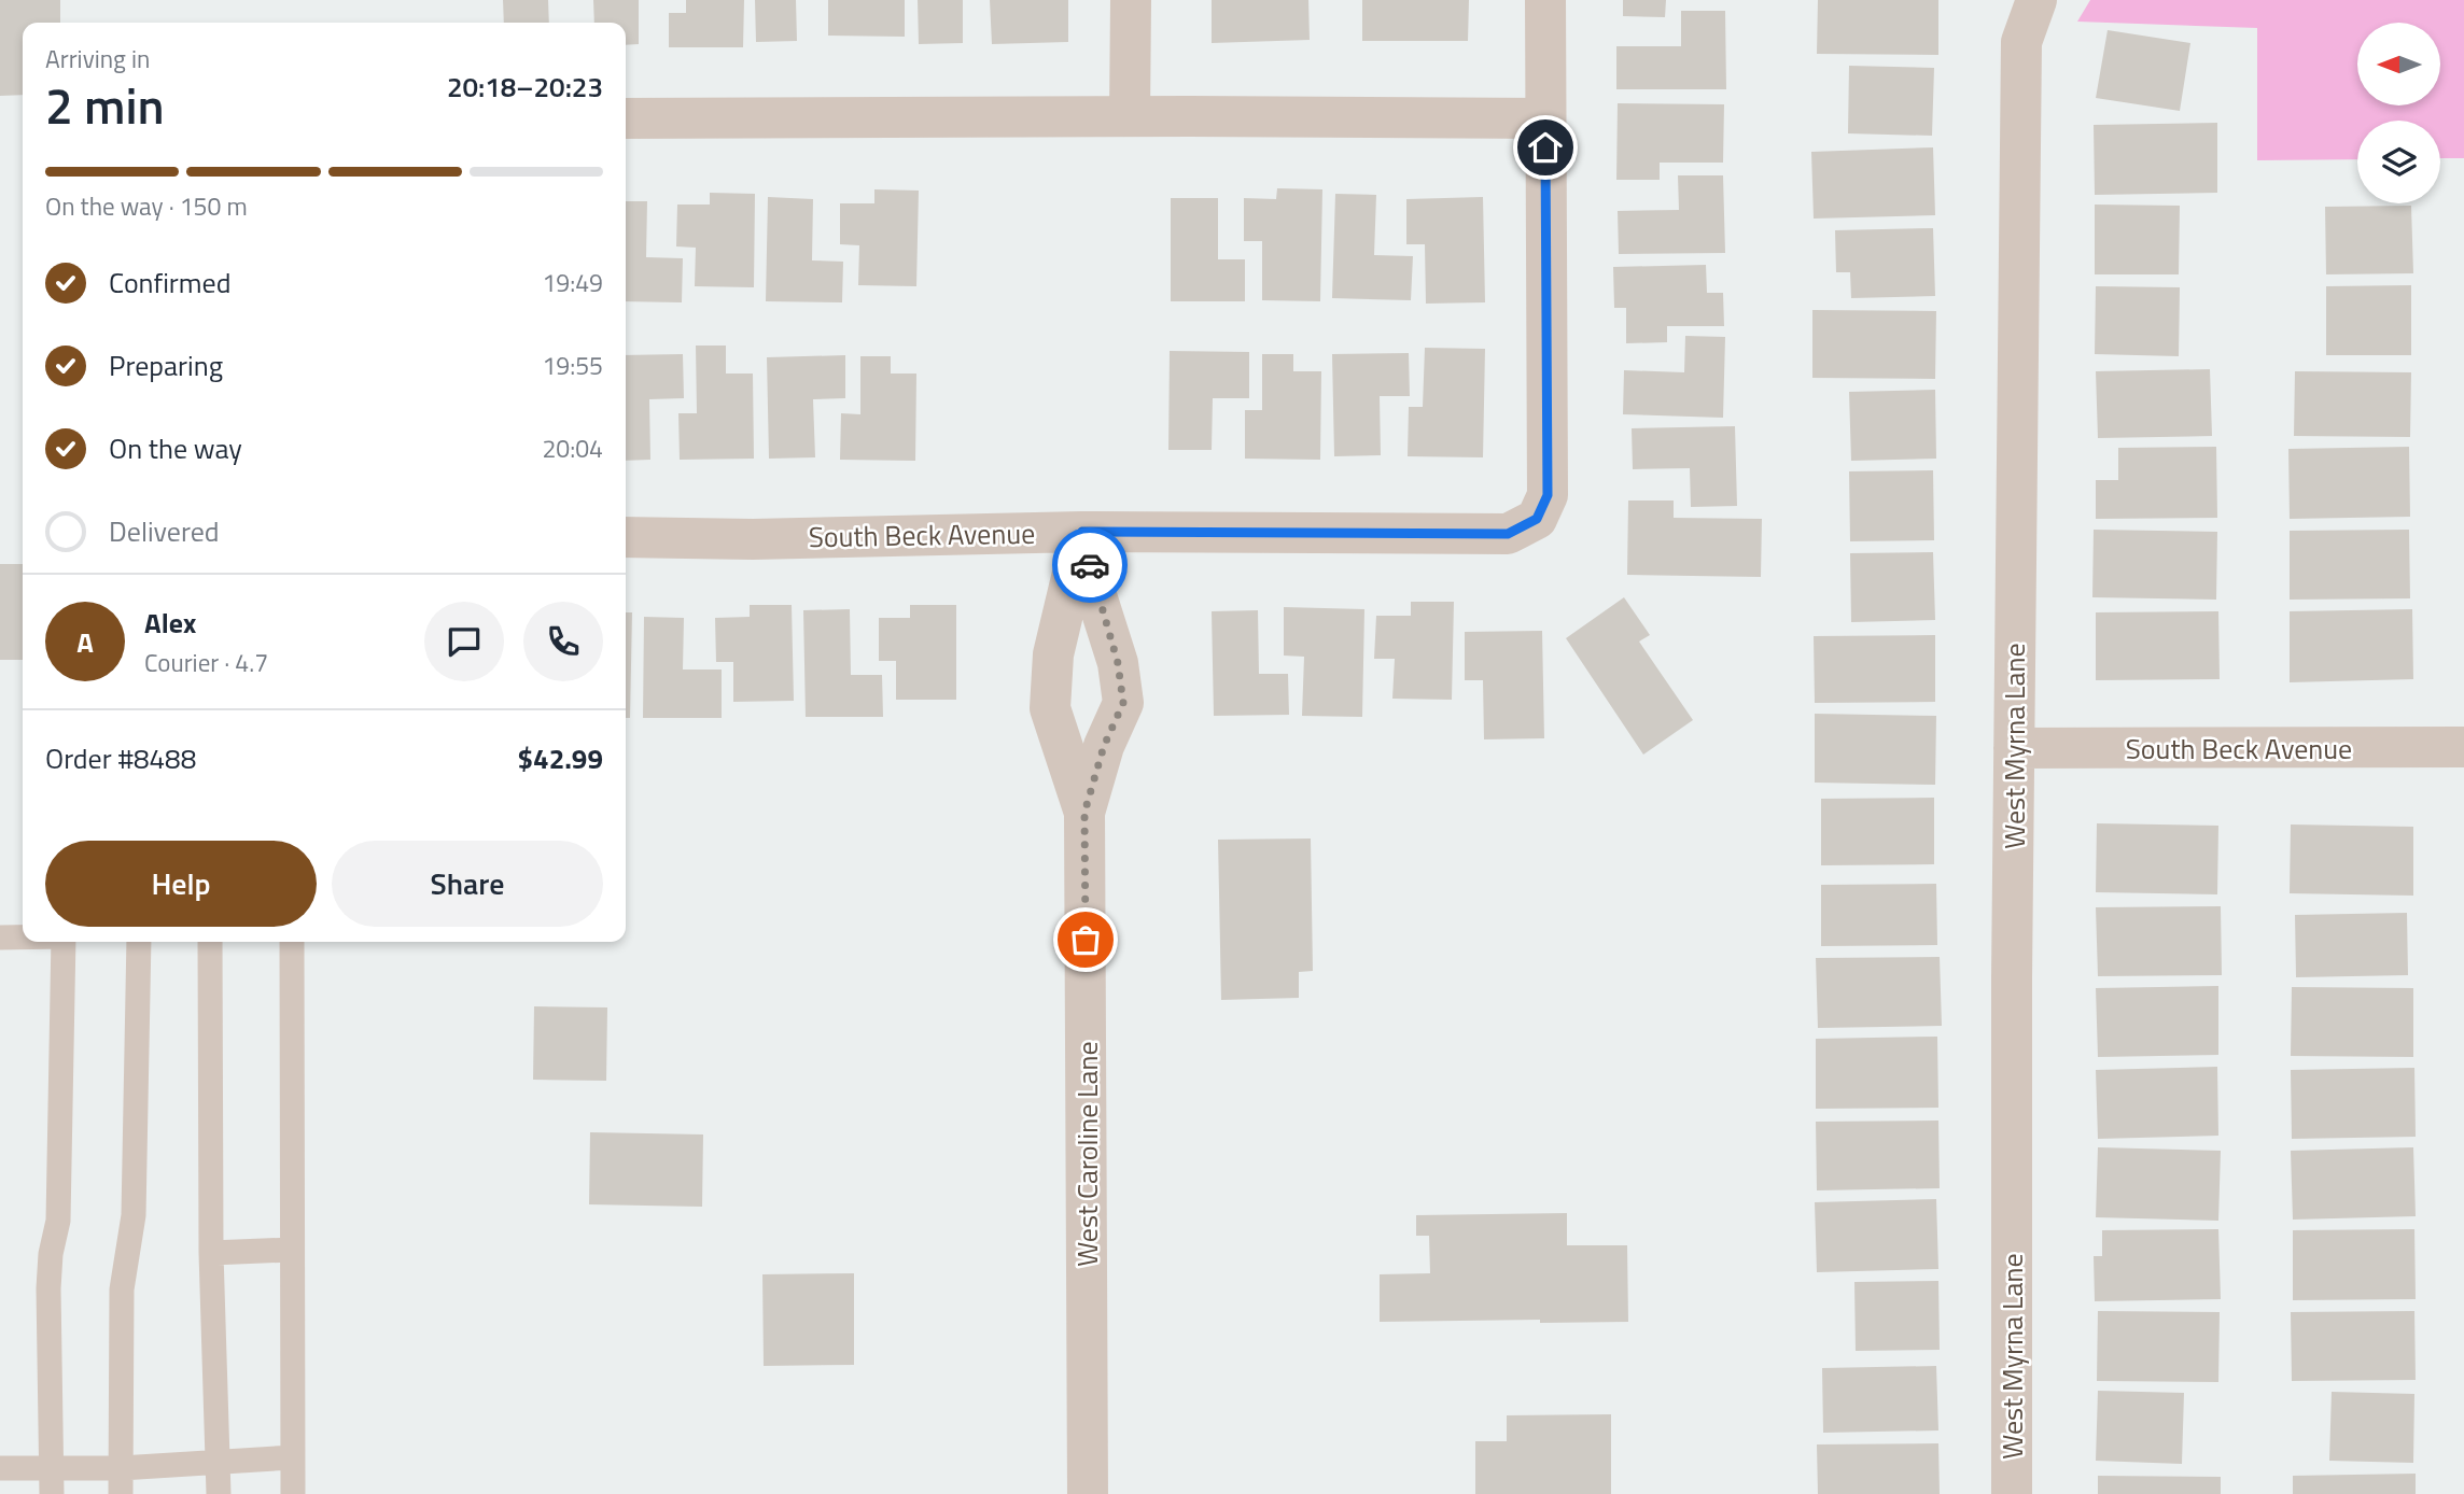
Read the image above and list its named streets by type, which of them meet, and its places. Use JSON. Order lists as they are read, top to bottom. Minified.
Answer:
{"streets":{"street":["South Beck Avenue","West Myrna Lane","West Caroline Lane"]},"crossings":[["South Beck Avenue","West Myrna Lane"],["South Beck Avenue","West Caroline Lane"]],"north":"left","page":{"heading":["2 min","Arriving in","20:18–20:23"],"panel":["Alex","Courier · 4.7","Order #8488","$42.99"],"bar":"On the way · 150 m","list":[["Confirmed","19:49"],["Preparing","19:55"],["On the way","20:04"],"Delivered"],"round":"A","buttons":["Help","Share"]}}
